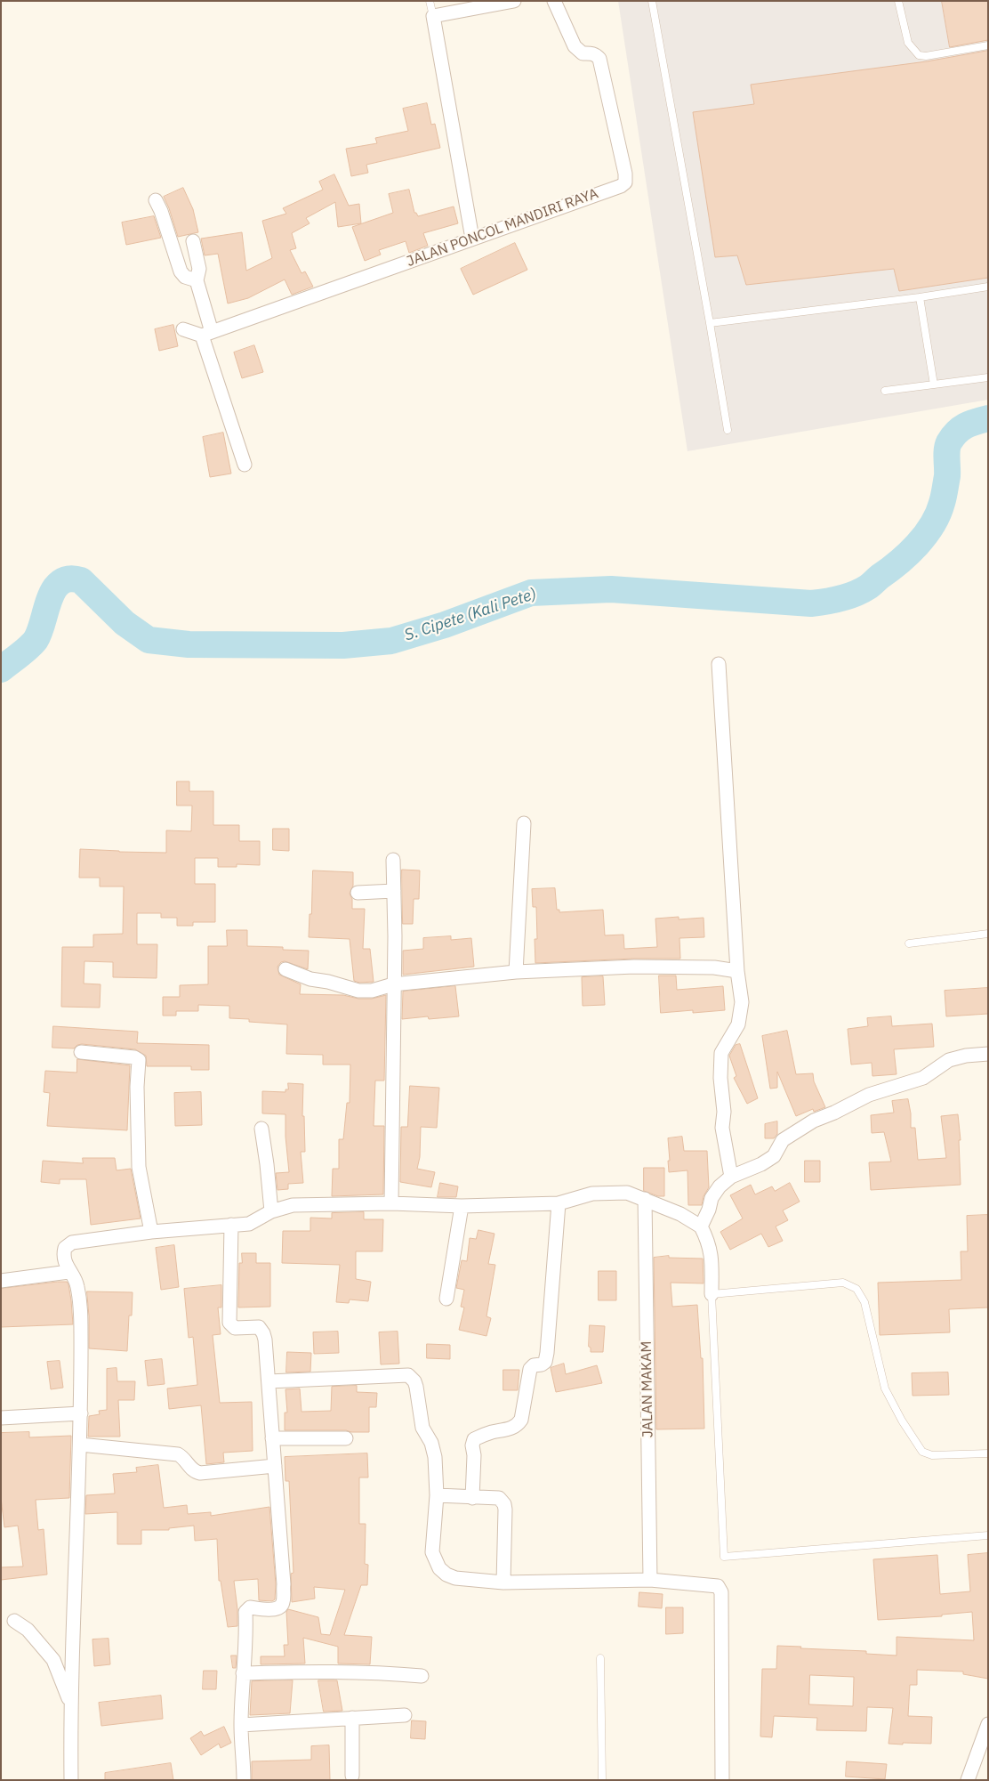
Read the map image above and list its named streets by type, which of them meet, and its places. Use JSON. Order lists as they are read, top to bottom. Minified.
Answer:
{"streets":{"street":["JALAN PONCOL MANDIRI RAYA","JALAN MAKAM"]},"water":["S. Cipete (Kali Pete)"]}
